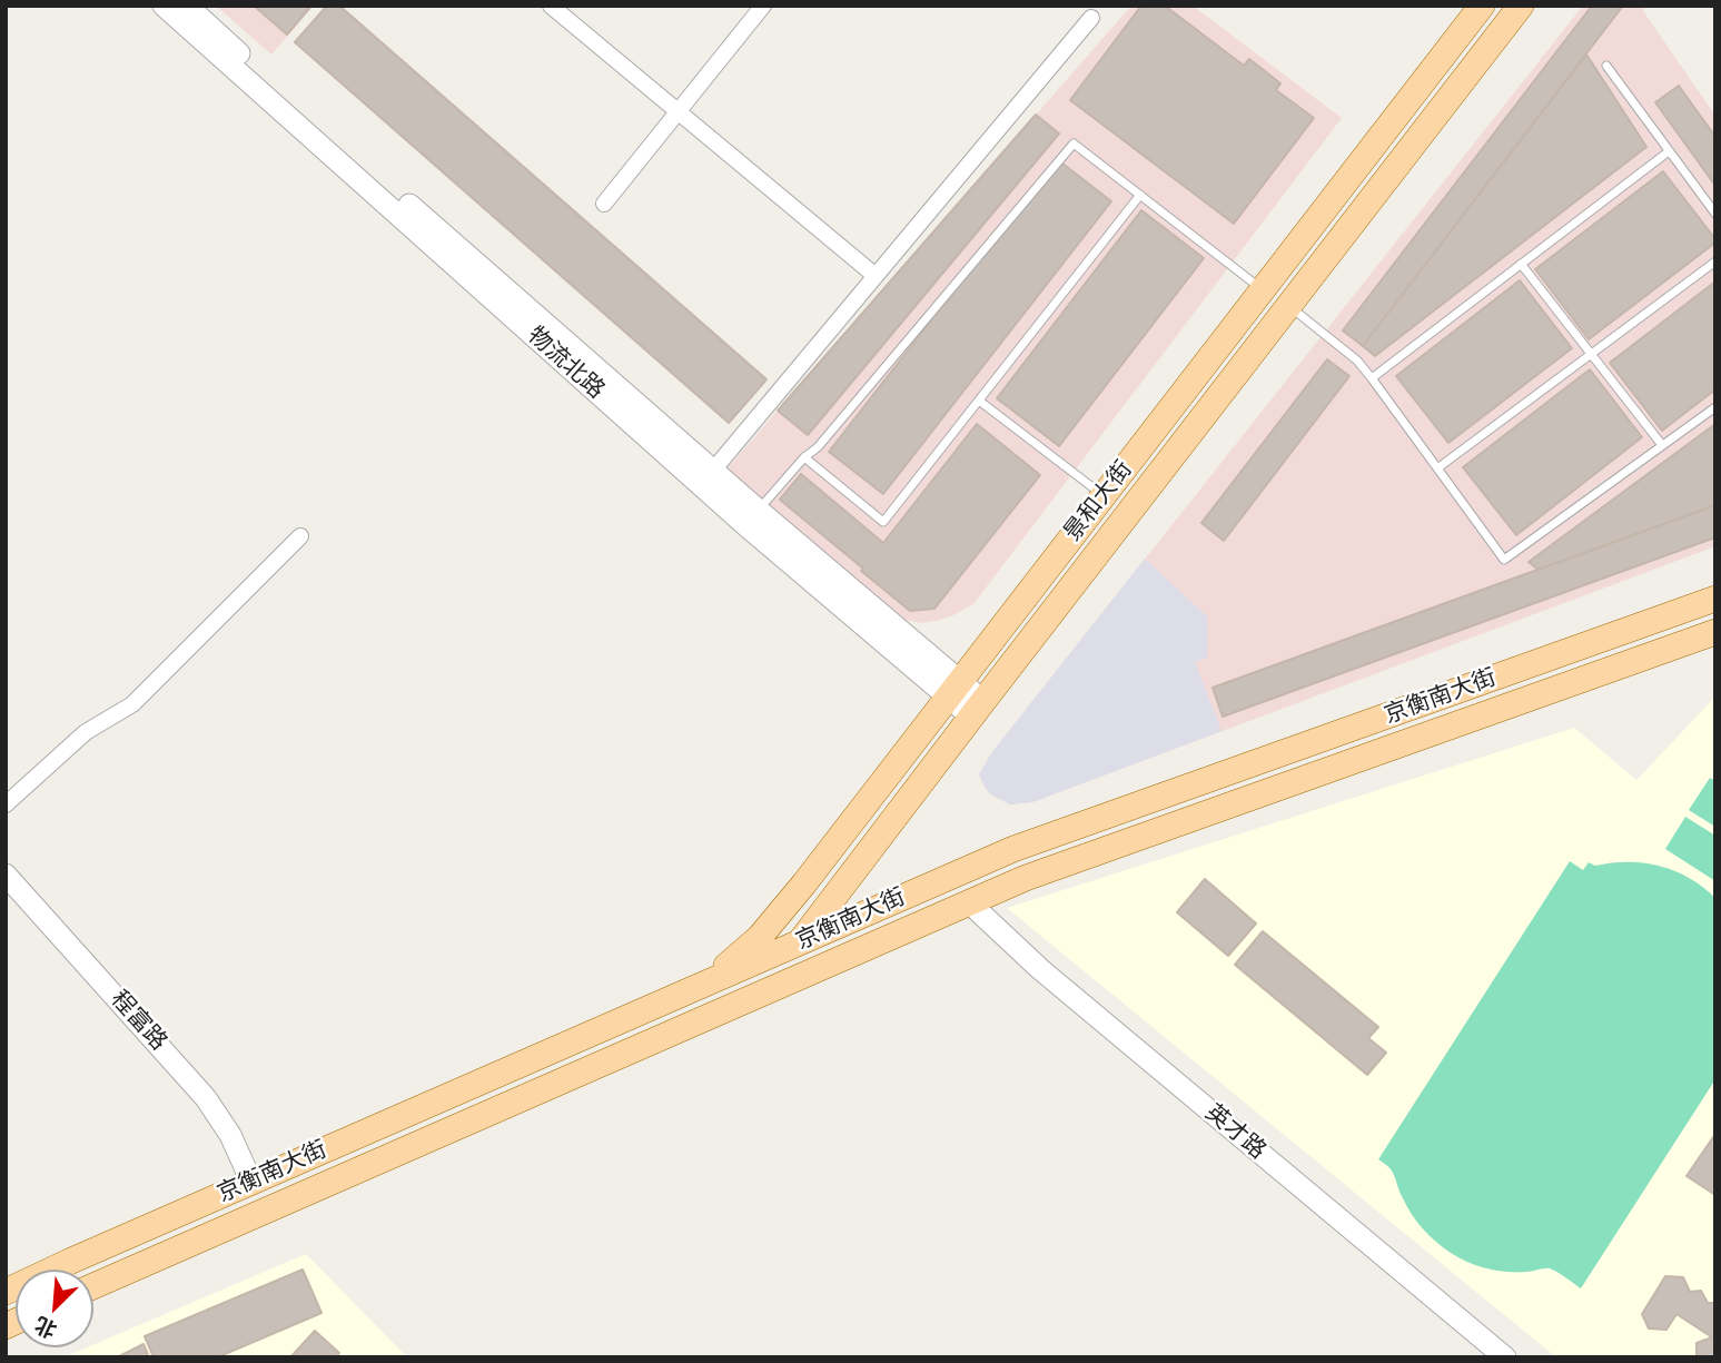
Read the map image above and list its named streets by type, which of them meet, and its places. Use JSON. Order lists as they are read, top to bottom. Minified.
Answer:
{"streets":{"main road":["景和大街","京衡南大街"],"street":["物流北路","程富路","英才路"]},"crossings":[["物流北路","景和大街"],["景和大街","京衡南大街"],["京衡南大街","程富路"],["京衡南大街","英才路"]],"north":"bottom left"}
